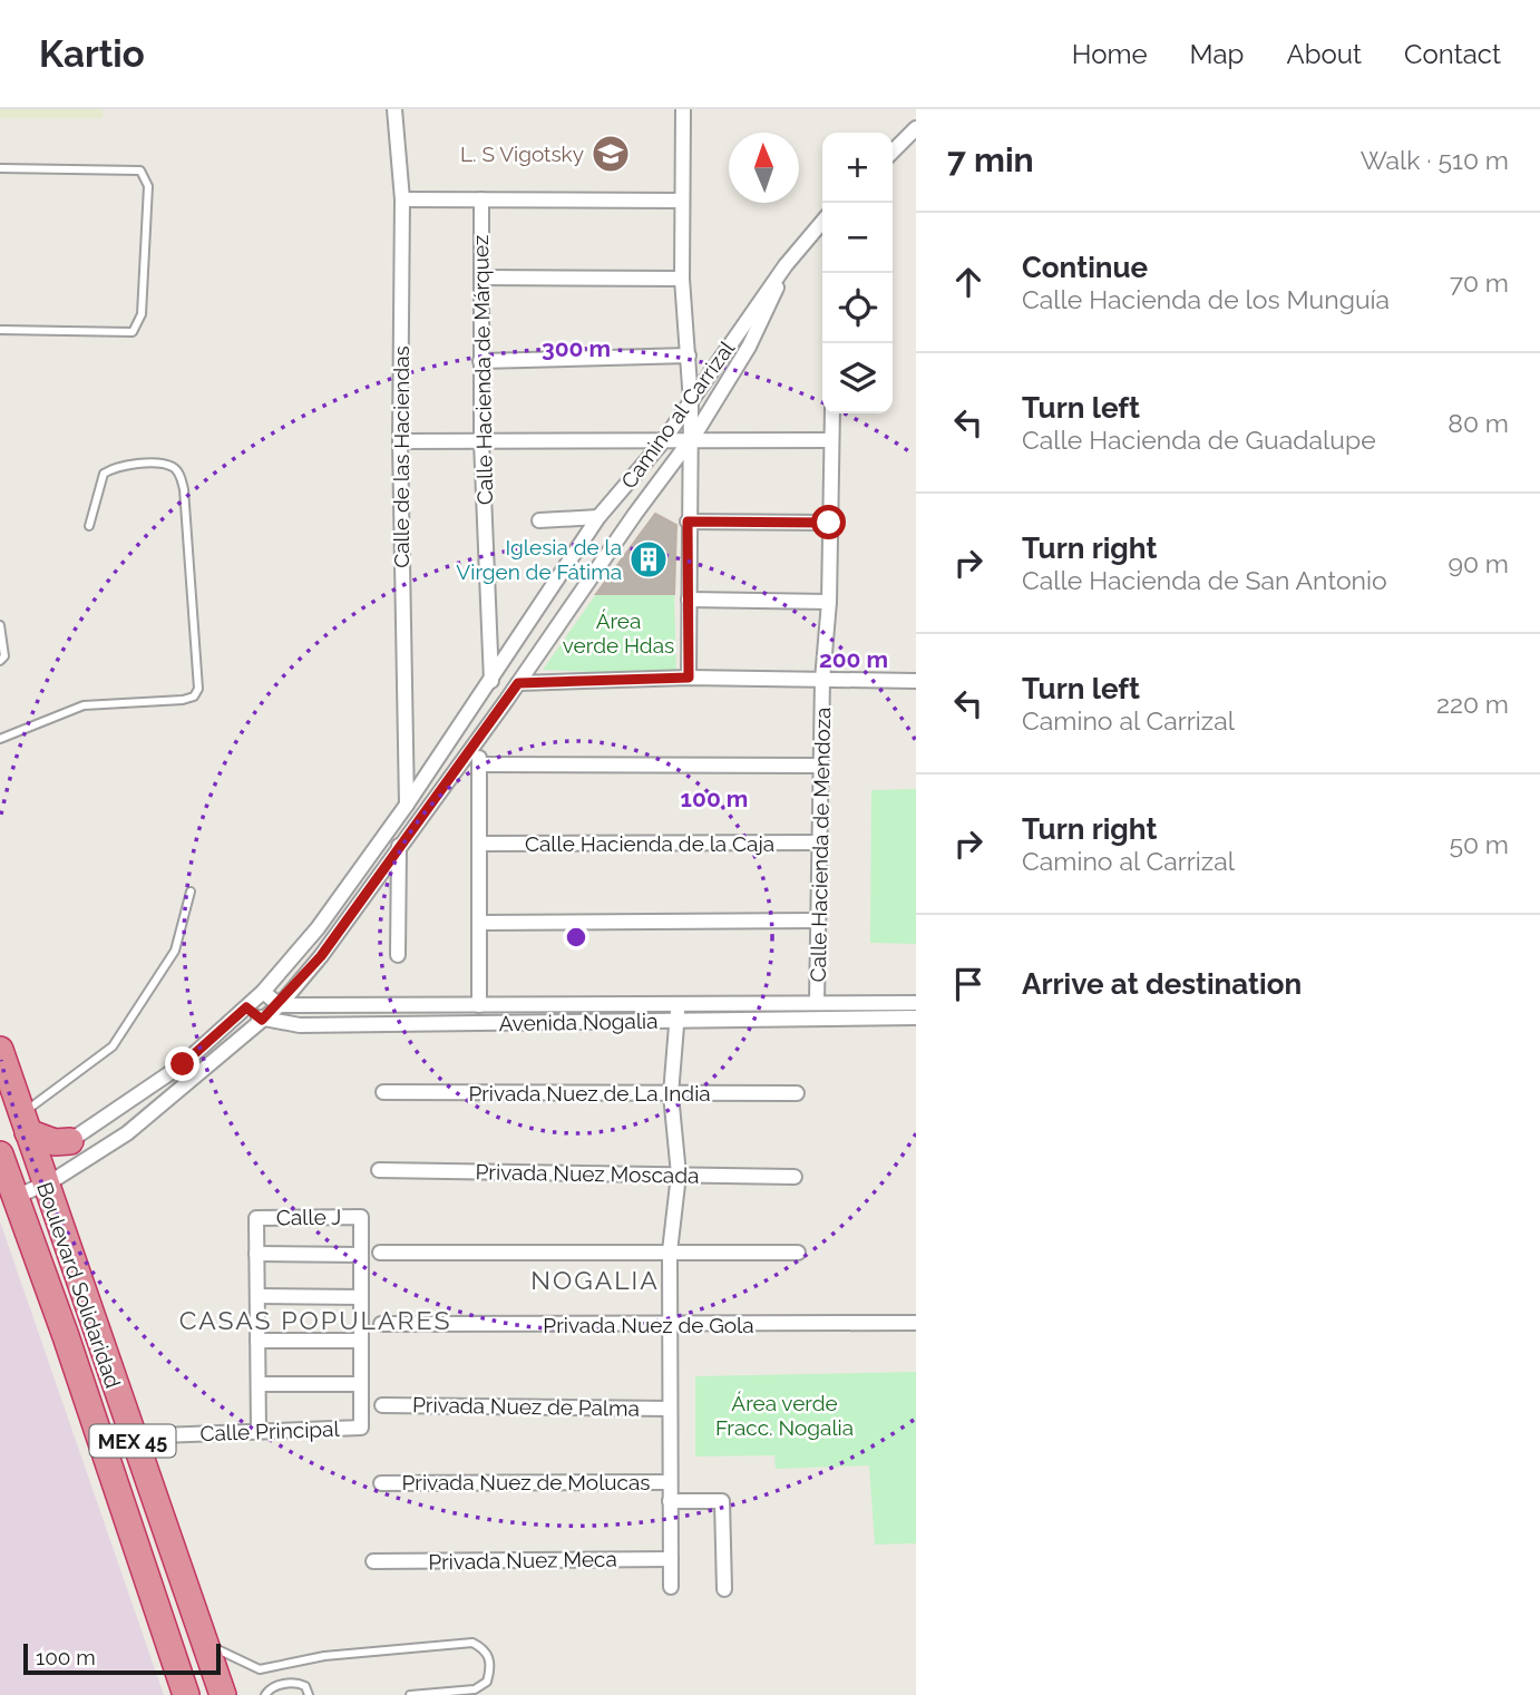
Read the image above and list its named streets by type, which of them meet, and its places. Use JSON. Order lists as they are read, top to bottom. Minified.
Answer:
{"streets":{"highway":["Boulevard Solidaridad","MEX 45"],"street":["Calle Hacienda de Márquez","Camino al Carrizal","Calle de las Haciendas","Calle Hacienda de la Caja","Calle Hacienda de Mendoza","Avenida Nogalia","Privada Nuez de La India","Privada Nuez Moscada","Calle J","Privada Nuez de Gola","Privada Nuez de Palma","Calle Principal","Privada Nuez de Molucas","Privada Nuez Meca"]},"crossings":[["Calle Hacienda de Márquez","Camino al Carrizal"],["Camino al Carrizal","Calle de las Haciendas"],["Camino al Carrizal","Avenida Nogalia"],["Camino al Carrizal","Boulevard Solidaridad"],["Calle Hacienda de la Caja","Calle Hacienda de Mendoza"],["Calle Hacienda de Mendoza","Avenida Nogalia"],["Boulevard Solidaridad","Calle Principal"]],"districts":["NOGALIA","CASAS POPULARES"],"parks":["Área verde Hdas","Área verde Fracc. Nogalia"],"places":{"school or university":["L. S Vigotsky"],"building":["Iglesia de la Virgen de Fátima"]},"scale_bar":"100 m","north":"top","page":{"header":"Kartio","nav":["Home","Map","About","Contact"],"heading":["7 min","Walk · 510 m"],"map_buttons":["+","−"],"list":[["Continue","Calle Hacienda de los Munguía","70 m"],["Turn left","Calle Hacienda de Guadalupe","80 m"],["Turn right","Calle Hacienda de San Antonio","90 m"],["Turn left","Camino al Carrizal","220 m"],["Turn right","Camino al Carrizal","50 m"],"Arrive at destination"],"scale":"100 m"},"rings":["300 m","200 m","100 m"]}
